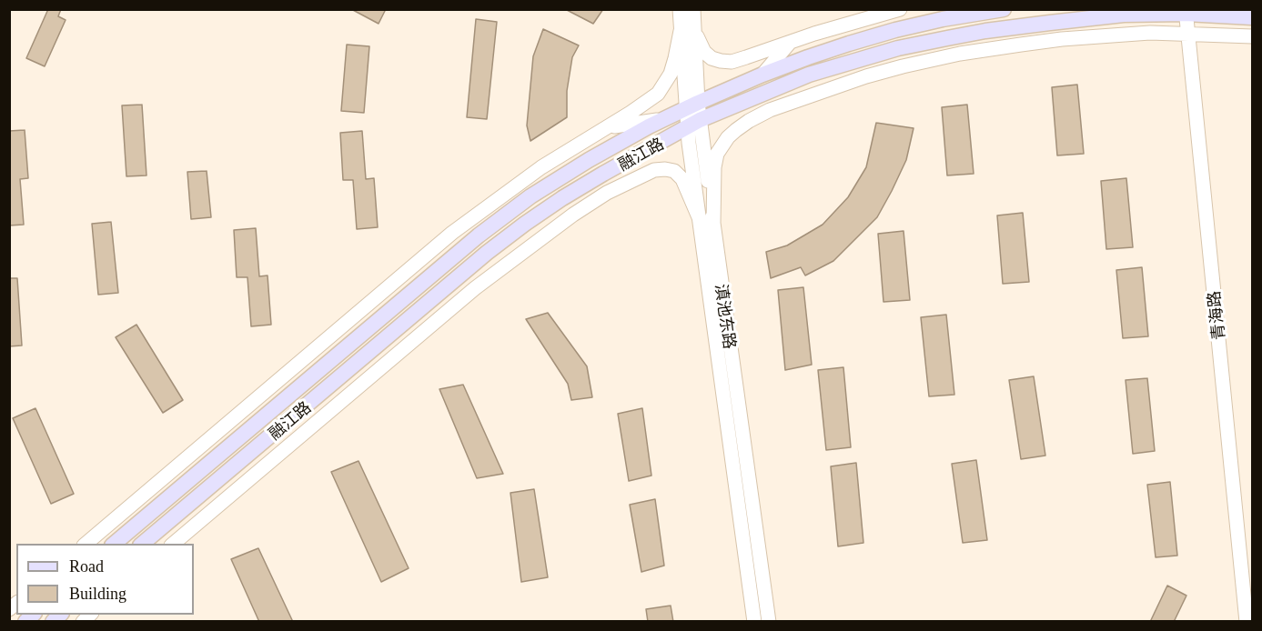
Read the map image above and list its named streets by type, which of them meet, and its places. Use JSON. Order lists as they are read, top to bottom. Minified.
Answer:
{"streets":{"main road":["融江路"],"street":["青海路","滇池东路"]},"crossings":[["融江路","青海路"],["融江路","滇池东路"]],"legend":["Road","Building"]}
